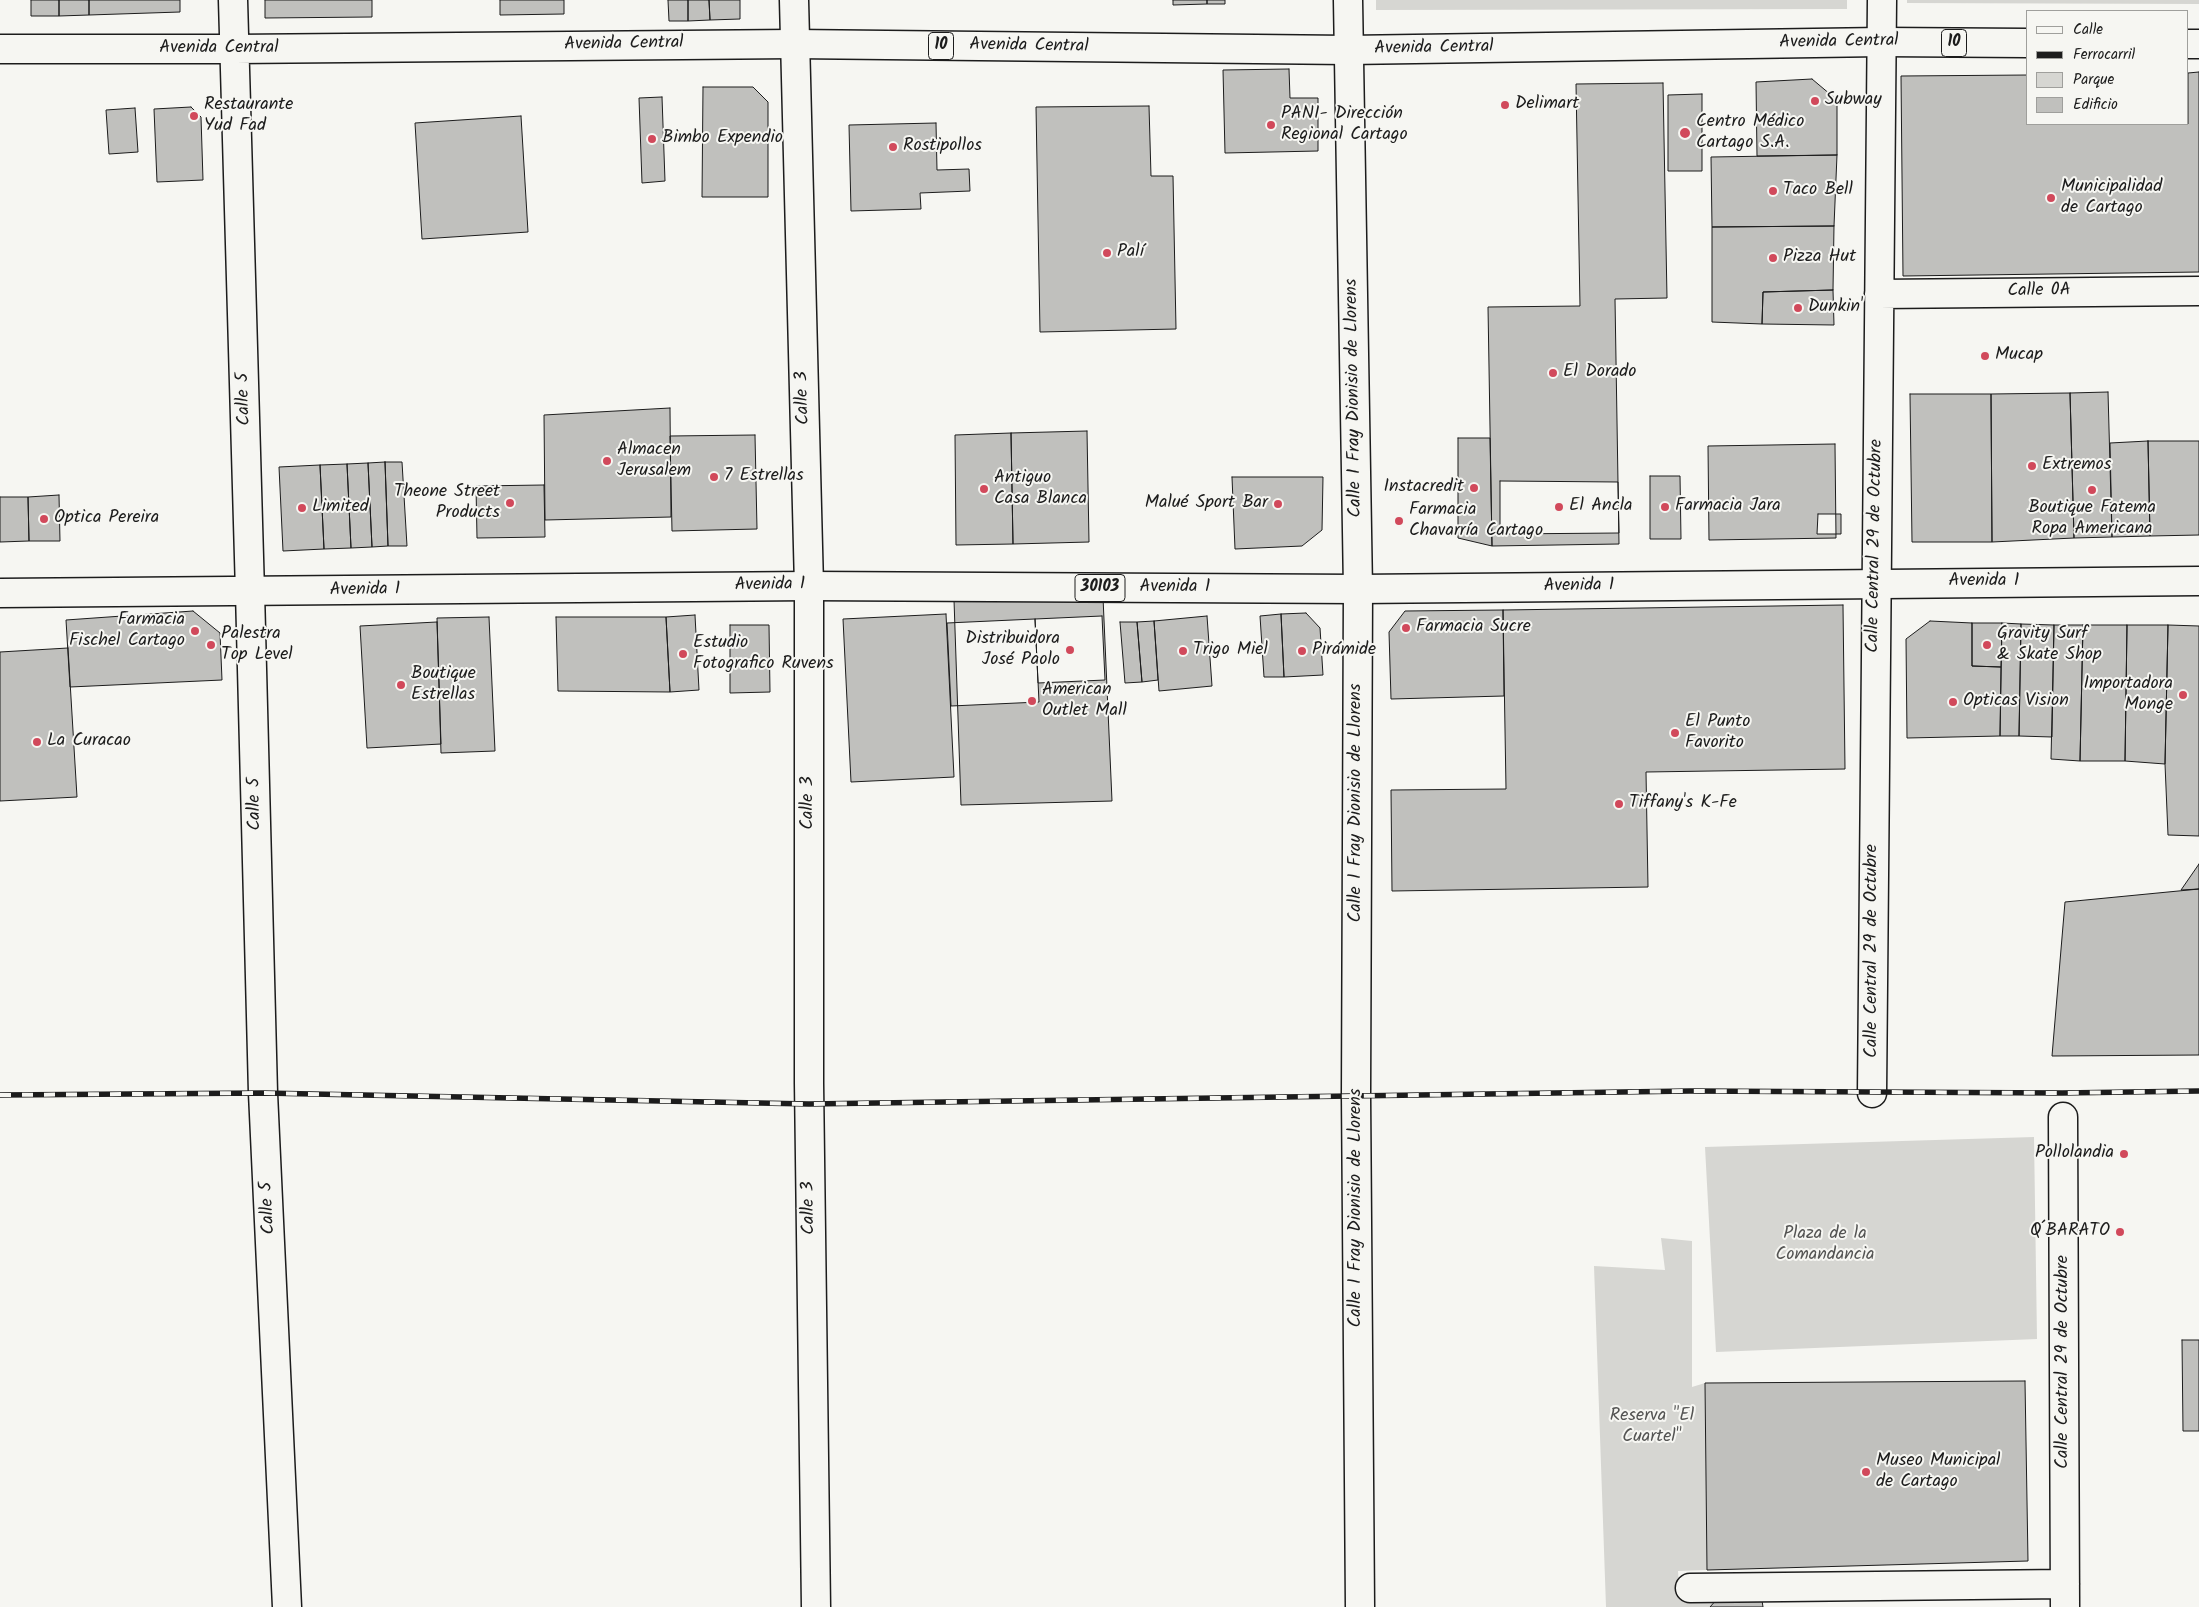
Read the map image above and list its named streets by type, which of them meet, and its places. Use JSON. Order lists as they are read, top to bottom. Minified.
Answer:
{"streets":{"street":["Avenida Central","10","Calle 0A","Calle 3","Calle 1 Fray Dionisio de Llorens","Calle 5","Calle Central 29 de Octubre","Avenida 1","30103"]},"crossings":[["Avenida Central","Calle 3"],["Avenida Central","Calle 1 Fray Dionisio de Llorens"],["Avenida Central","Calle 5"],["Avenida Central","Calle Central 29 de Octubre"],["Calle 0A","Calle Central 29 de Octubre"],["Calle 3","Avenida 1"],["Calle 1 Fray Dionisio de Llorens","Avenida 1"],["Calle 5","Avenida 1"],["Calle Central 29 de Octubre","Avenida 1"]],"parks":["Plaza de la Comandancia","Reserva \"El Cuartel\""],"places":["Subway","Delimart","Restaurante Yud Fad","PANI- Dirección Regional Cartago","Centro Médico Cartago S.A.","Bimbo Expendio","Rostipollos","Taco Bell","Municipalidad de Cartago","Palí","Pizza Hut","Dunkin'","Mucap","El Dorado","Almacen Jerusalem","Extremos","7 Estrellas","Instacredit","Antiguo Casa Blanca","Boutique Fatema Ropa Americana","Theone Street Products","Malué Sport Bar","El Ancla","Farmacia Jara","Limited","Optica Pereira","Farmacia Chavarría Cartago","Farmacia Sucre","Farmacia Fischel Cartago","Palestra Top Level","Gravity Surf & Skate Shop","Distribuidora José Paolo","Trigo Miel","Pirámide","Estudio Fotografico Ruvens","Boutique Estrellas","Importadora Monge","American Outlet Mall","Opticas Vision","El Punto Favorito","La Curacao","Tiffany's K-Fe","Pollolandia","Q´BARATO","Museo Municipal de Cartago"],"legend":["Calle","Ferrocarril","Parque","Edificio"]}
